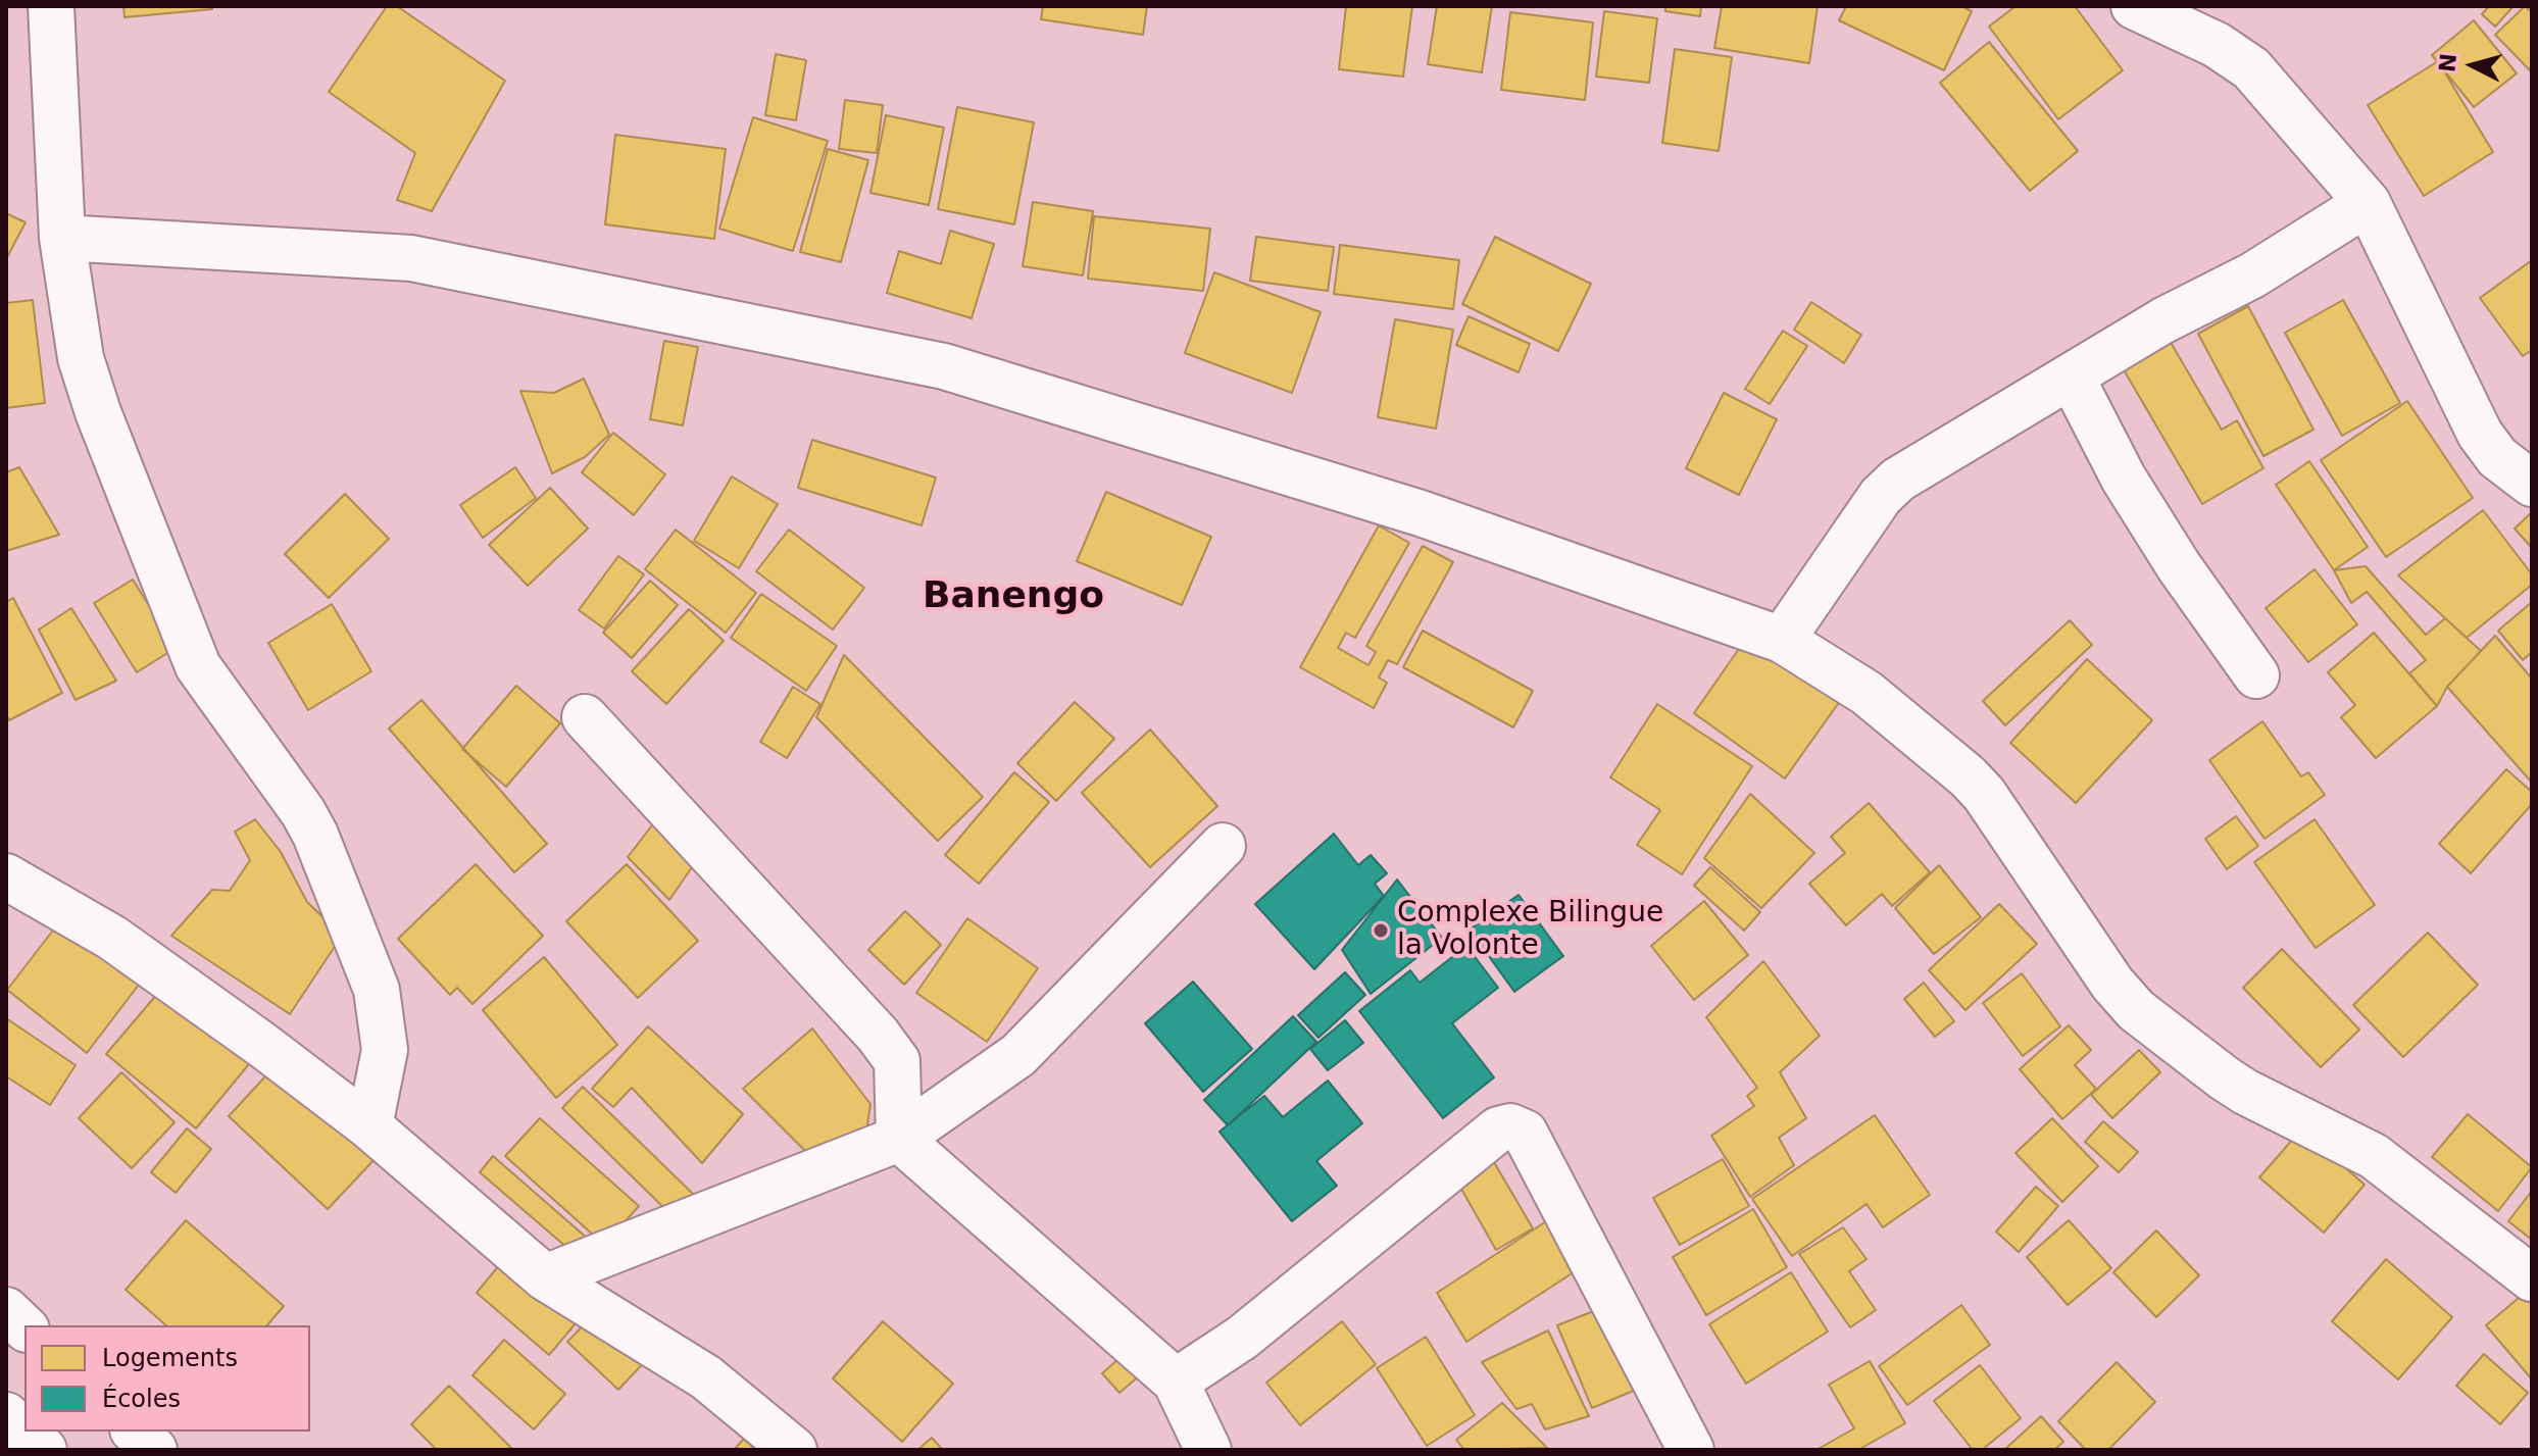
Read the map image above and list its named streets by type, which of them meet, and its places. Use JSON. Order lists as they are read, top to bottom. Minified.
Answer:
{"districts":["Banengo"],"places":["Complexe Bilingue la Volonte"],"legend":["Logements","Écoles"],"north":"left"}
